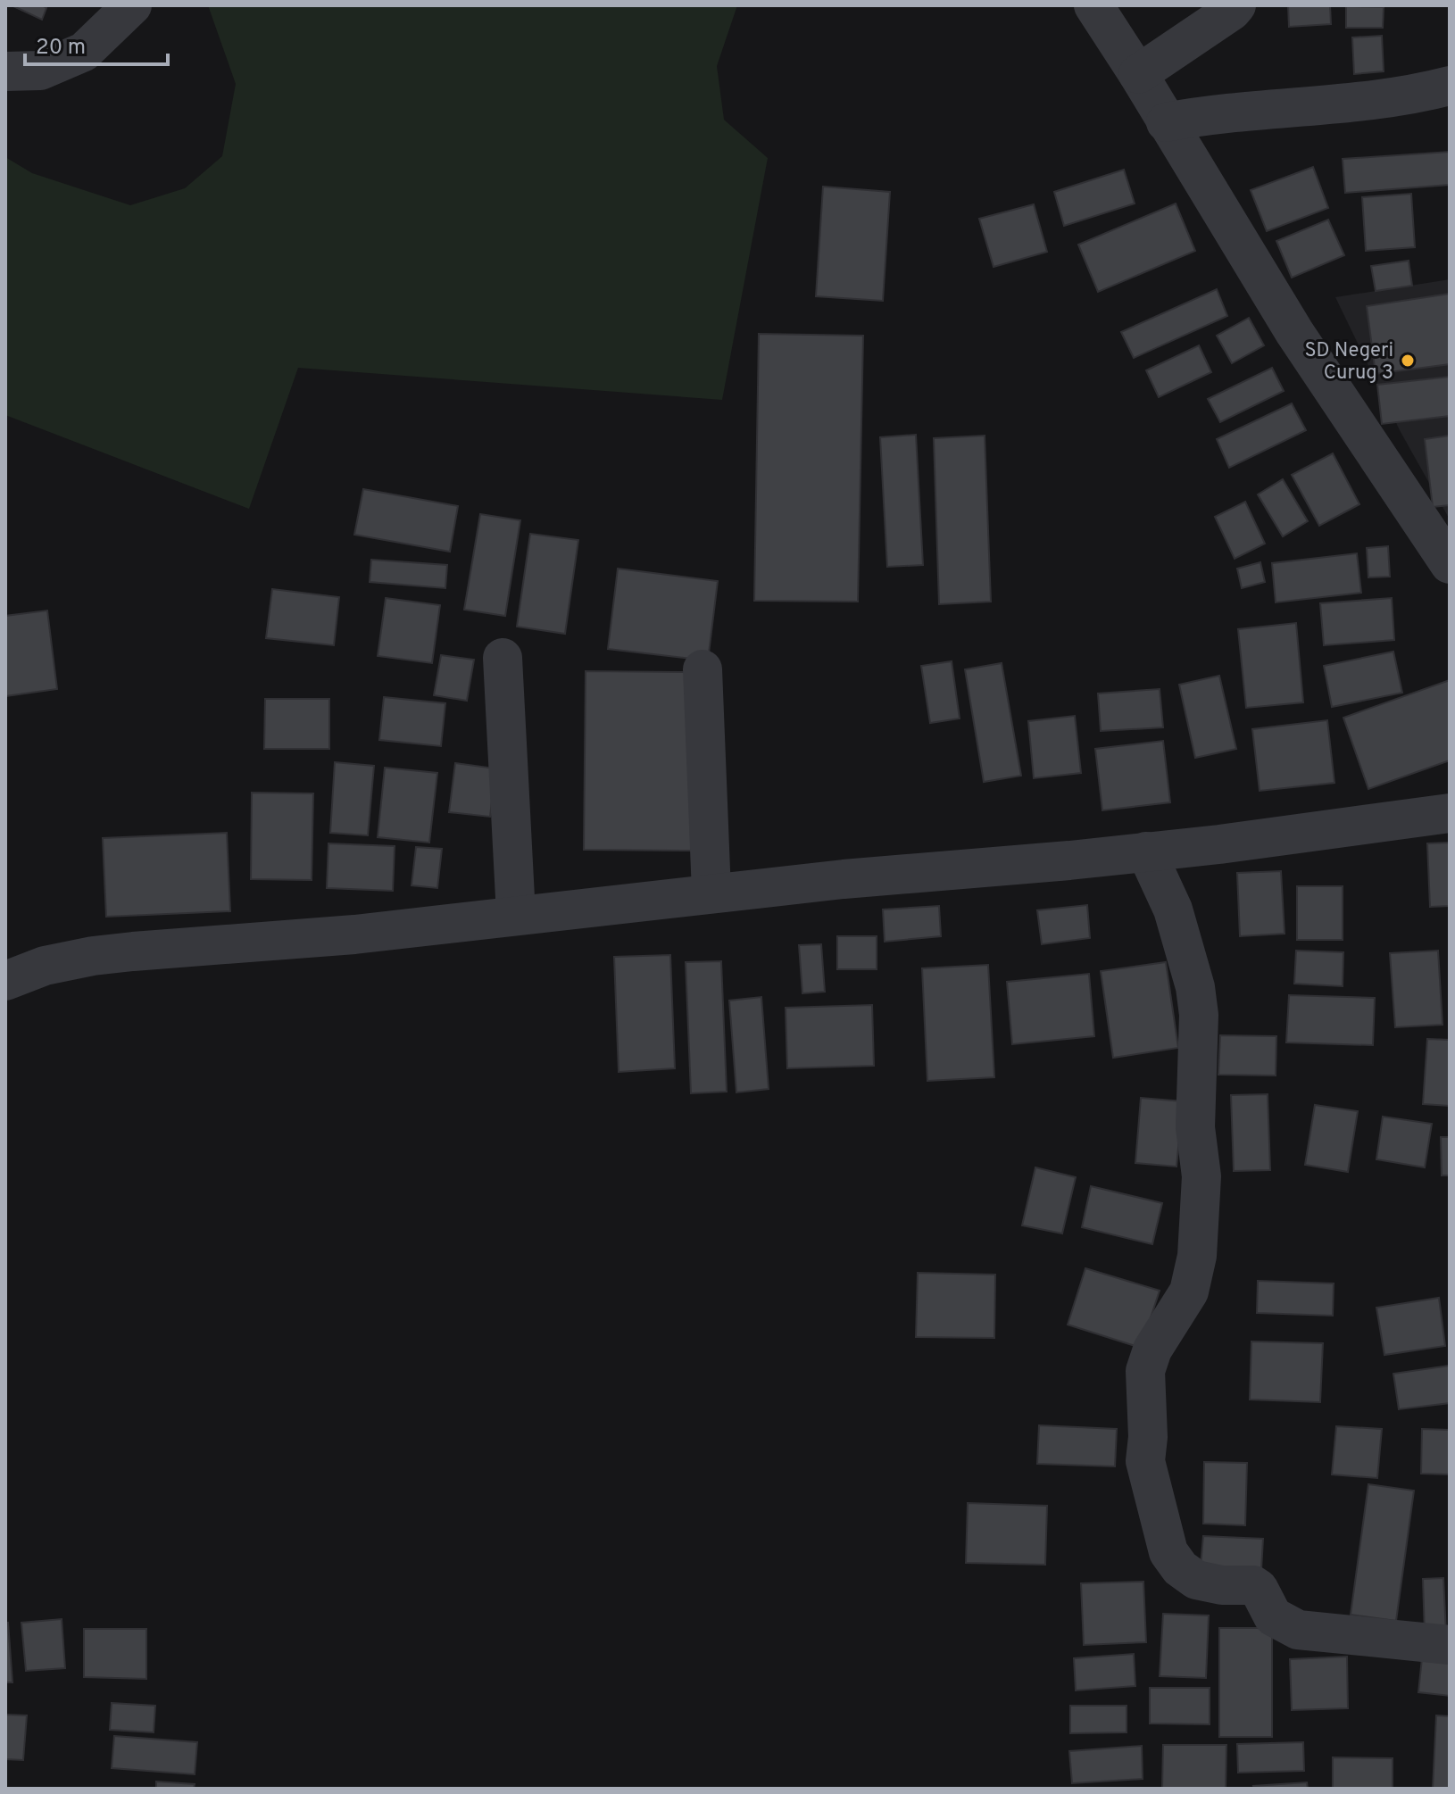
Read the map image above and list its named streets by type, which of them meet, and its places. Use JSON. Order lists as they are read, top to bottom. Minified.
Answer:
{"places":["SD Negeri Curug 3"],"scale_bar":"20 m"}
